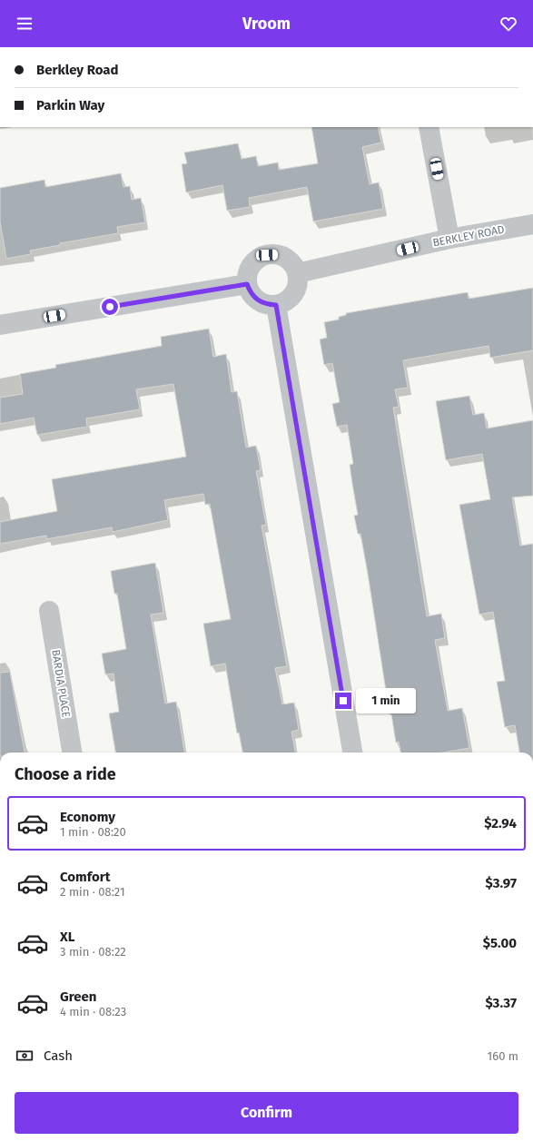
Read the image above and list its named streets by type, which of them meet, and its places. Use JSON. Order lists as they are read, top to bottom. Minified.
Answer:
{"streets":{"street":["BERKLEY ROAD","BARDIA PLACE"]},"page":{"header":"Vroom","banner":["Berkley Road","Parkin Way"],"bubble":"1 min","heading":"Choose a ride","list":[{"name":"Economy","note":"1 min · 08:20","value":"$2.94"},{"name":"Comfort","note":"2 min · 08:21","value":"$3.97"},{"name":"XL","note":"3 min · 08:22","value":"$5.00"},{"name":"Green","note":"4 min · 08:23","value":"$3.37"}],"pay":["Cash","160 m"],"buttons":"Confirm"}}
